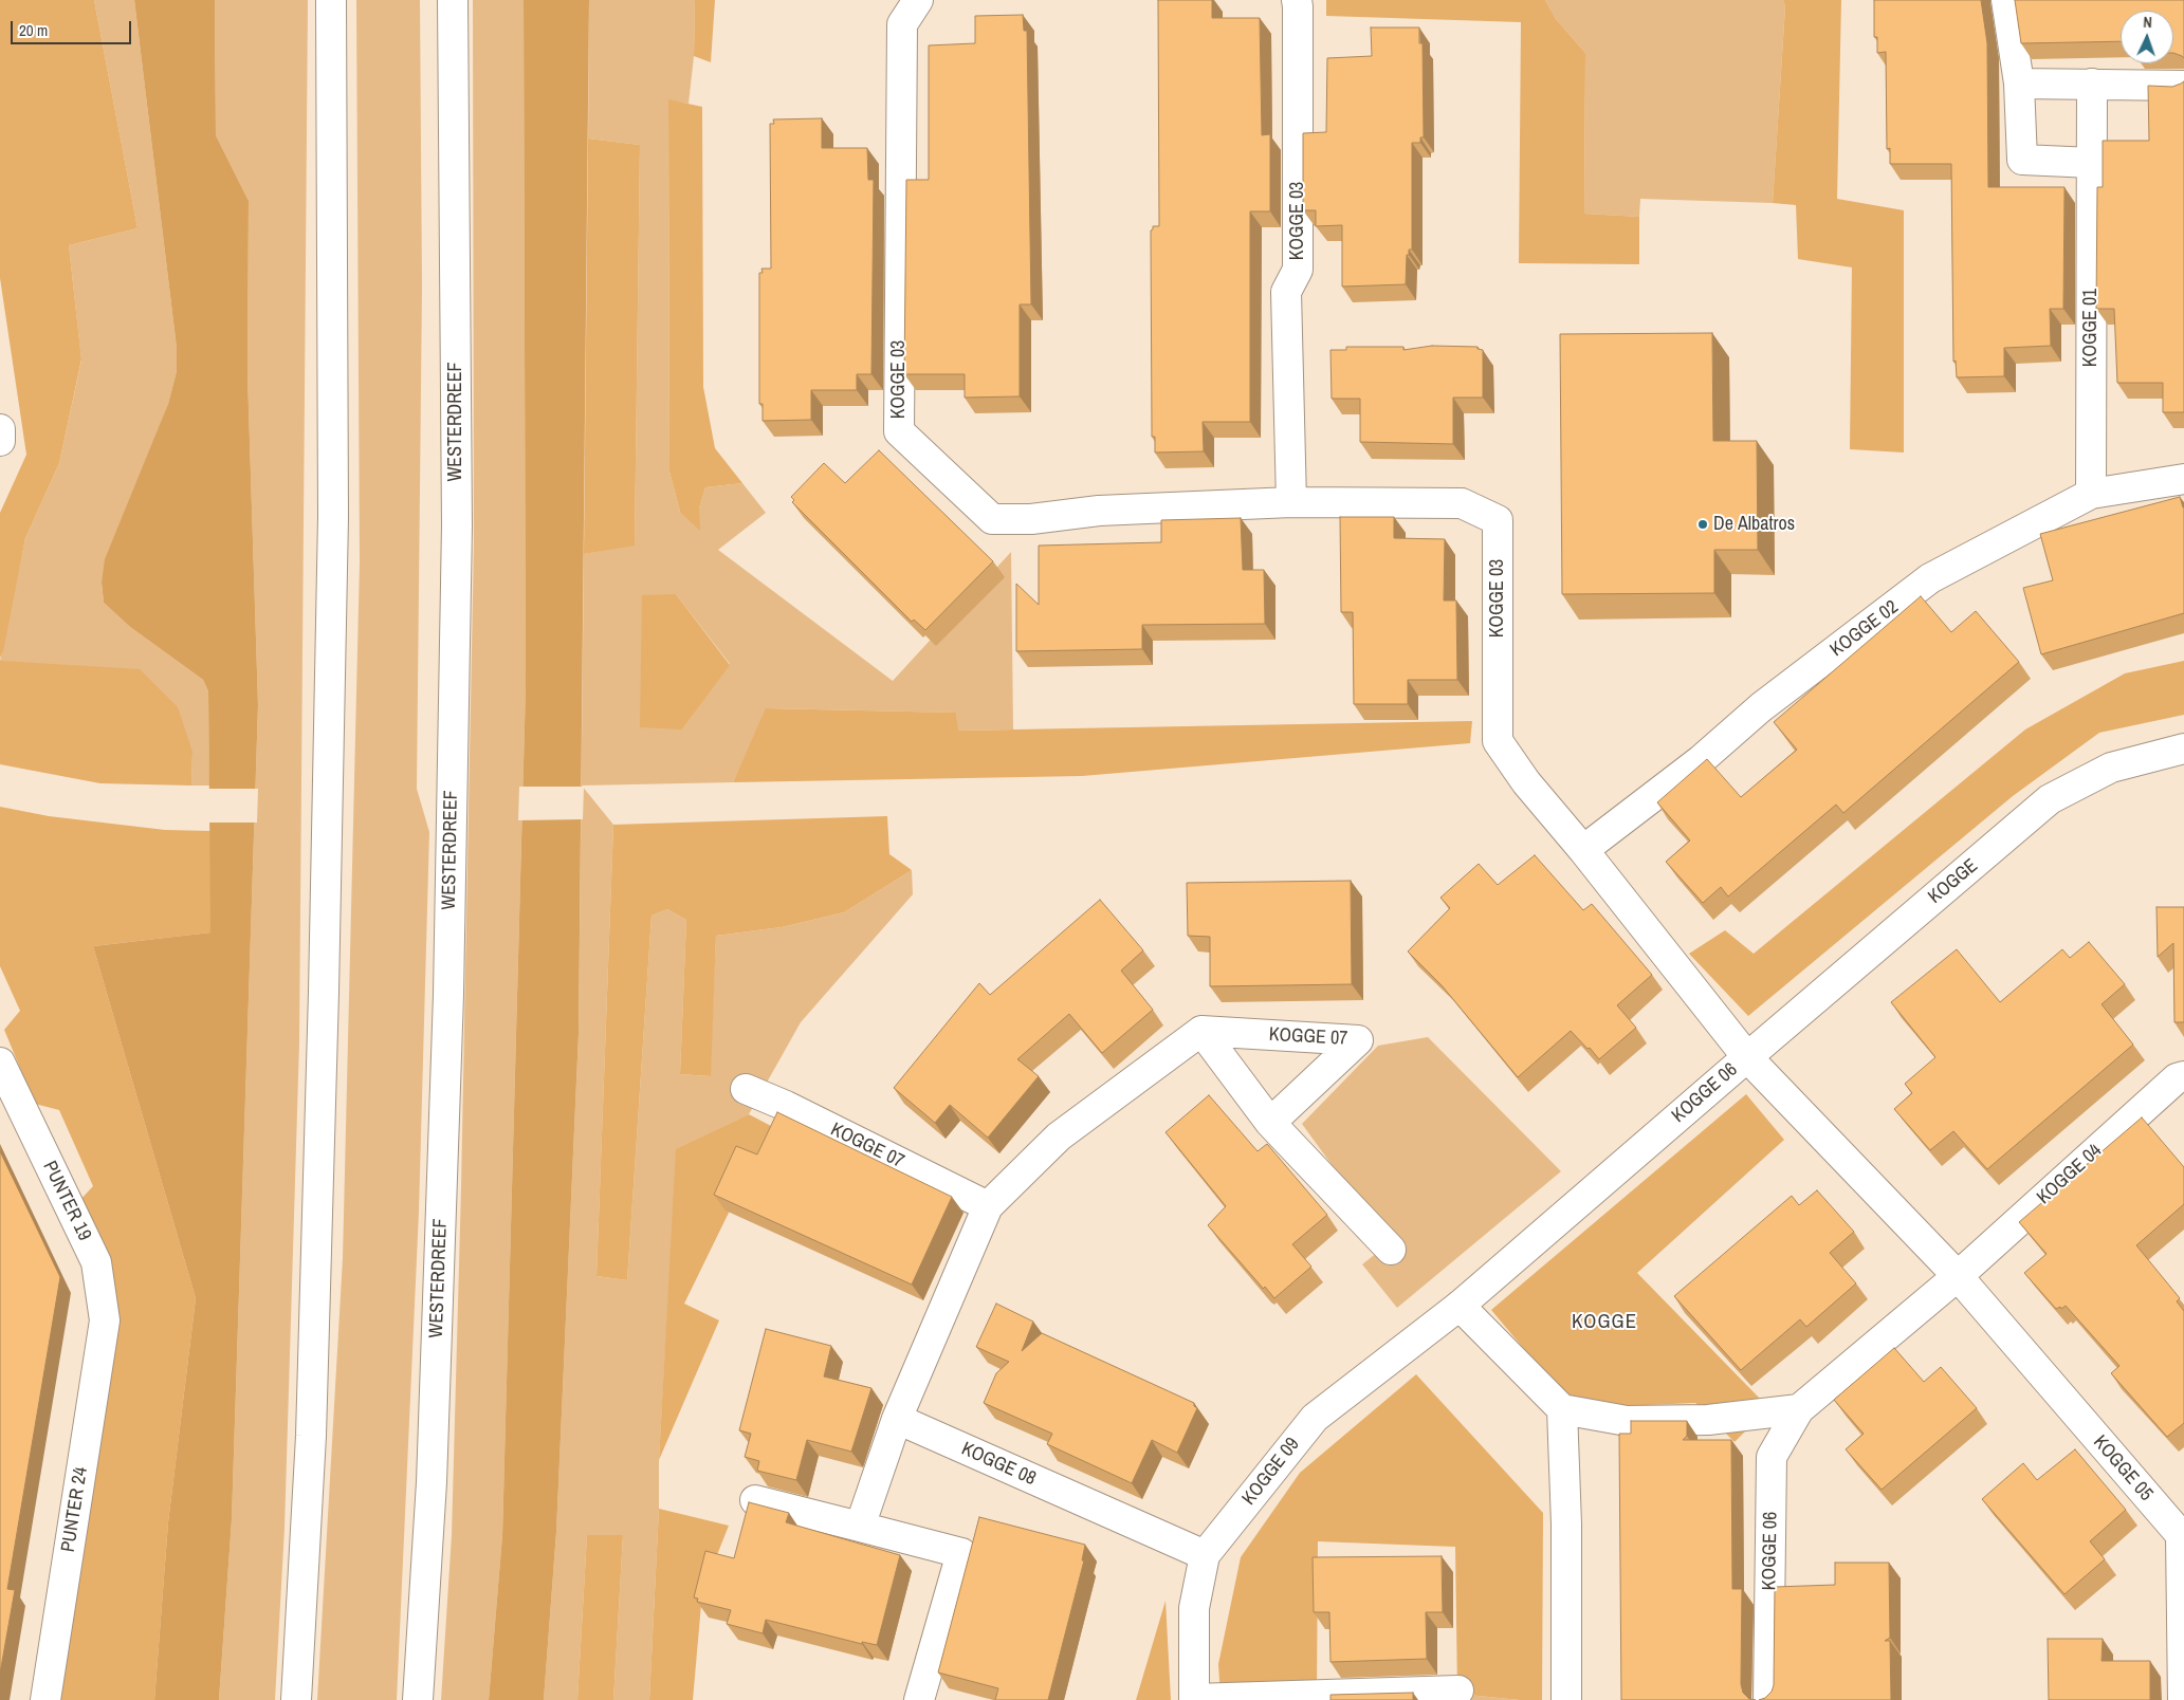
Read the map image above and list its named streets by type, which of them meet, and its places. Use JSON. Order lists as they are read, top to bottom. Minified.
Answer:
{"streets":{"street":["KOGGE 03","KOGGE 01","WESTERDREEF","KOGGE 02","KOGGE","KOGGE 07","KOGGE 06","KOGGE 04","PUNTER 19","KOGGE 08","KOGGE 05","KOGGE 09","PUNTER 24"]},"crossings":[["KOGGE 03","KOGGE 02"],["KOGGE 01","KOGGE 02"],["KOGGE","KOGGE 06"],["KOGGE 06","KOGGE 04"],["KOGGE 06","KOGGE 05"],["KOGGE 06","KOGGE 09"],["KOGGE 04","KOGGE 05"],["PUNTER 19","PUNTER 24"],["KOGGE 08","KOGGE 09"]],"districts":["KOGGE"],"places":["De Albatros"],"scale_bar":"20 m","north":"top"}
